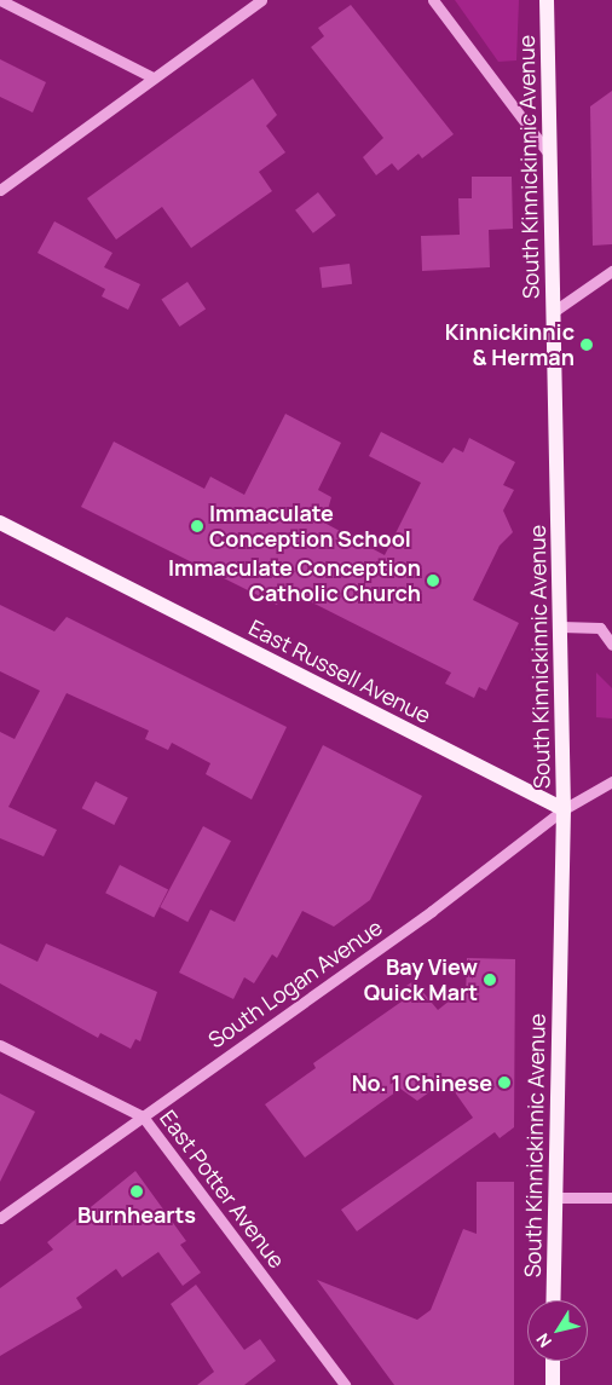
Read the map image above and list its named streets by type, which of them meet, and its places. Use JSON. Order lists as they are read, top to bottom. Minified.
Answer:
{"streets":{"main road":["South Kinnickinnic Avenue","East Russell Avenue"],"street":["South Logan Avenue","East Potter Avenue"]},"crossings":[["South Kinnickinnic Avenue","East Russell Avenue"],["South Kinnickinnic Avenue","South Logan Avenue"],["East Russell Avenue","South Logan Avenue"],["South Logan Avenue","East Potter Avenue"]],"places":["Kinnickinnic & Herman","Immaculate Conception School","Immaculate Conception Catholic Church","Bay View Quick Mart","No. 1 Chinese","Burnhearts"],"north":"bottom left"}
